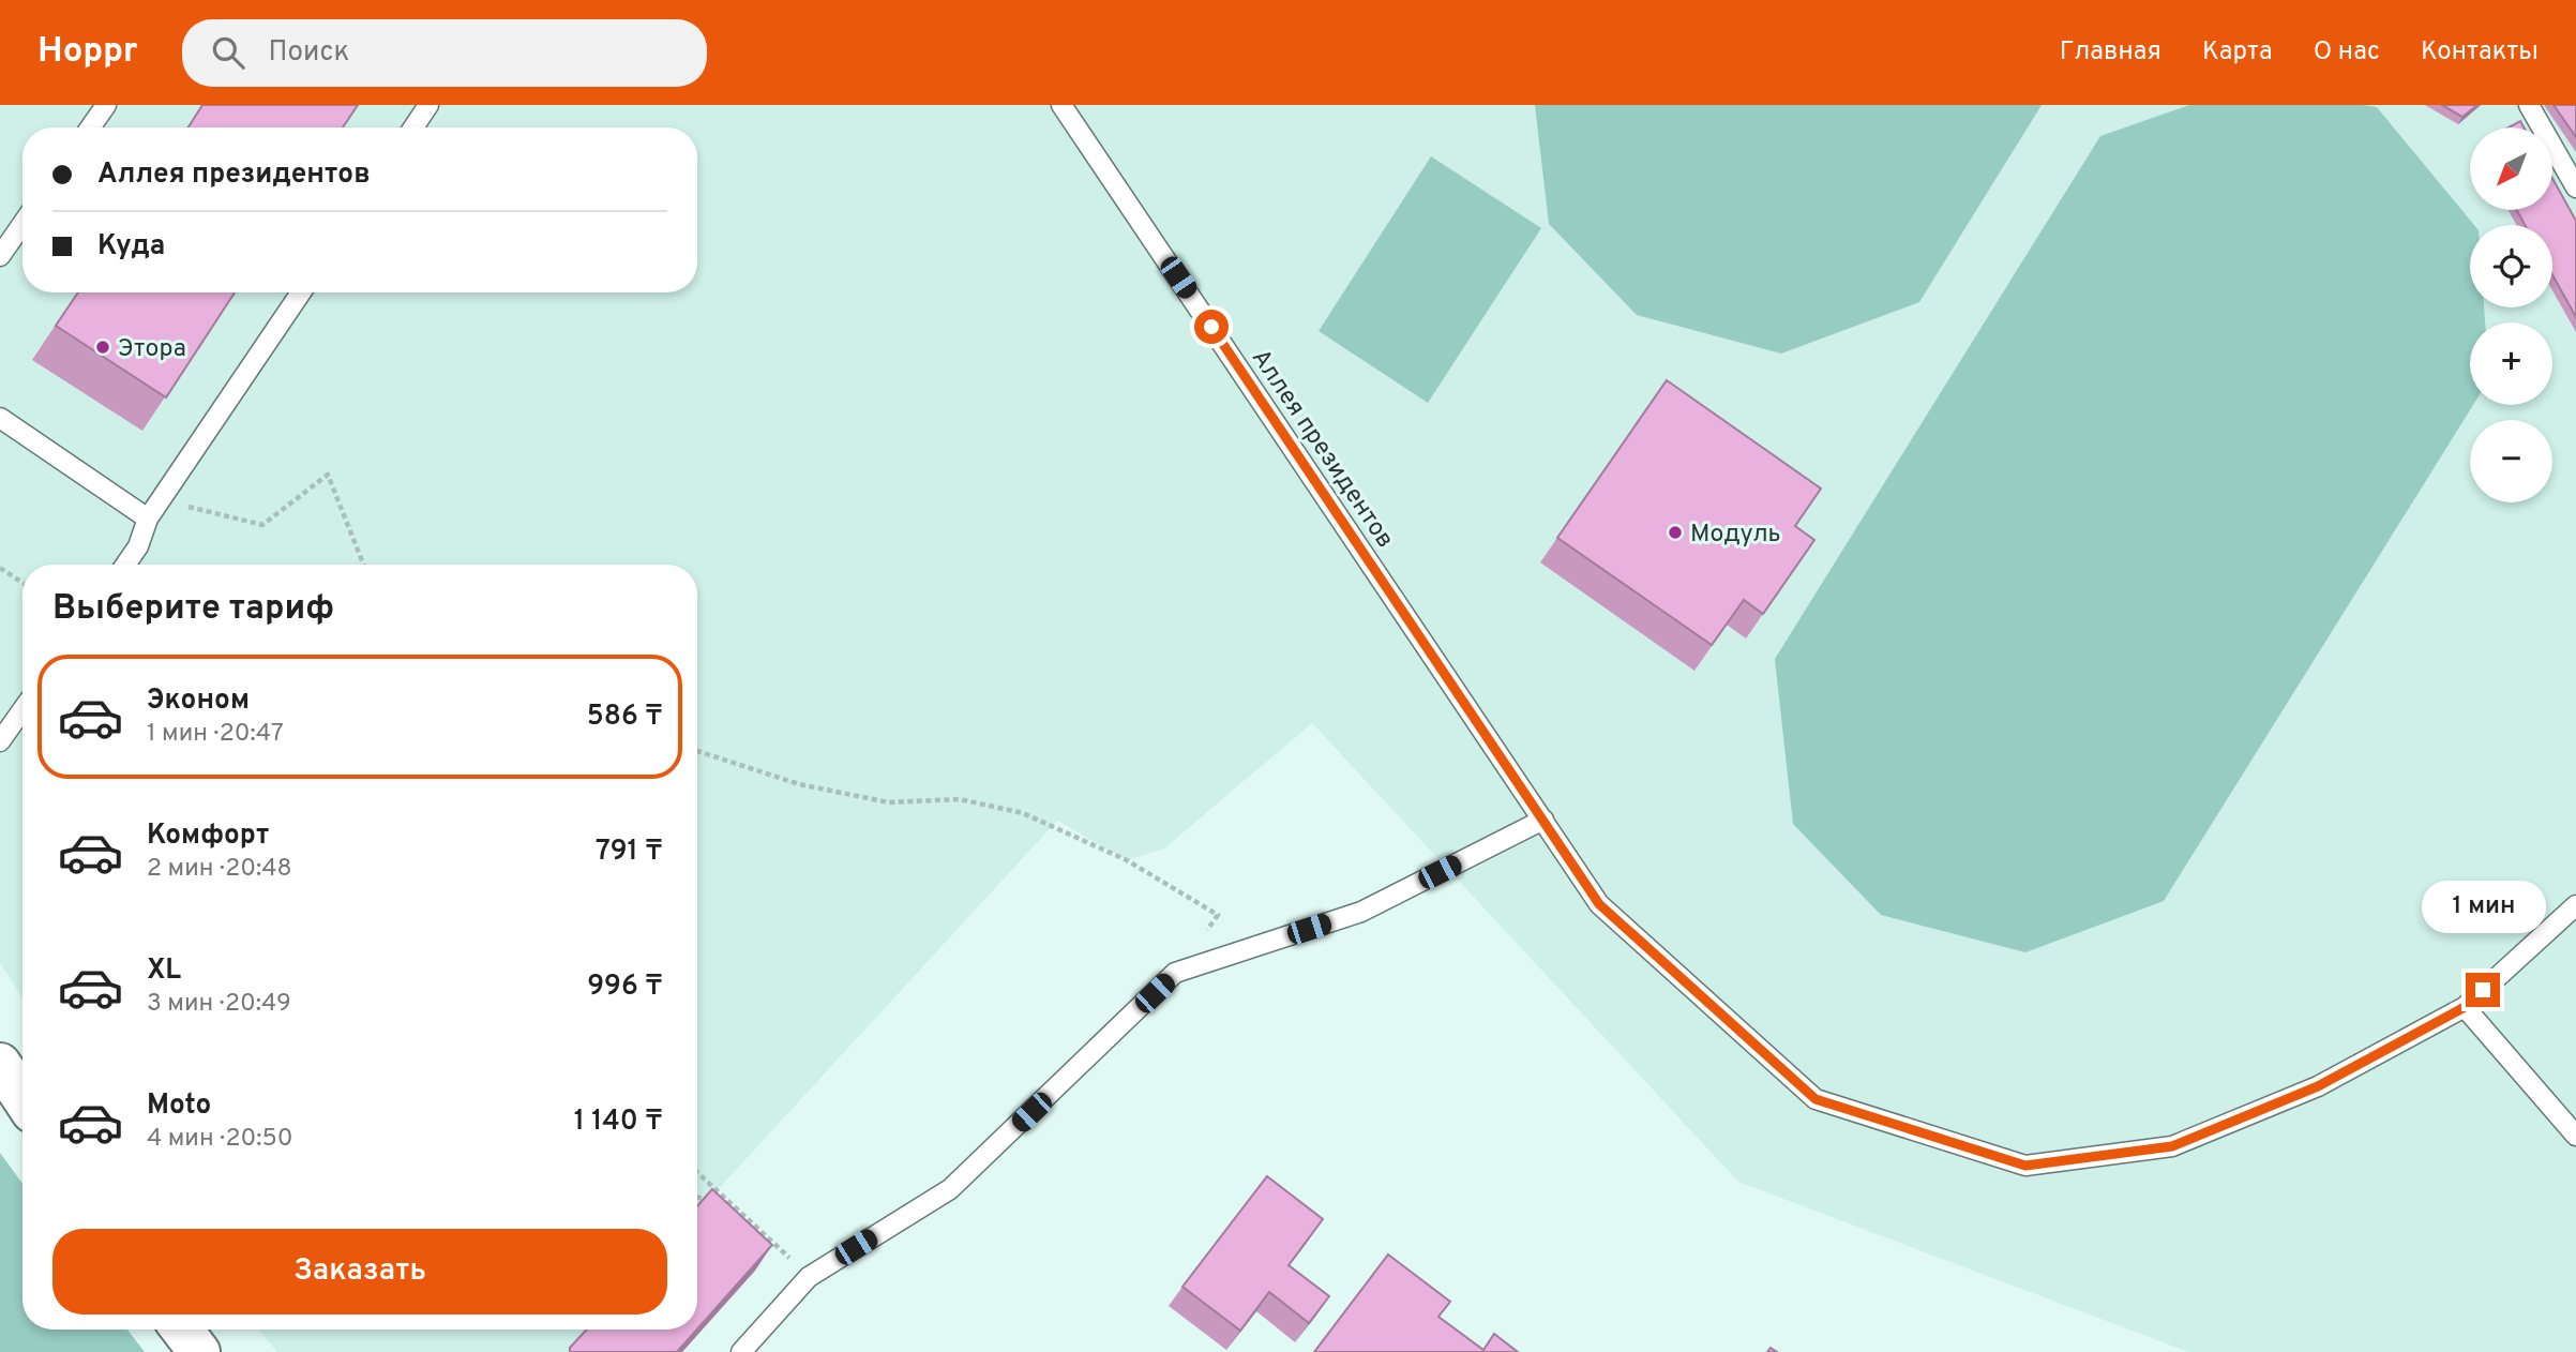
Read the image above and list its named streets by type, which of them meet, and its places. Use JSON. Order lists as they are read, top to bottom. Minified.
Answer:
{"streets":{"lane":["Аллея президентов"]},"places":["Этора","Модуль"],"north":"bottom left","page":{"header":"Hoppr","search":"Поиск","nav":["Главная","Карта","О нас","Контакты"],"map_buttons":["+","−"],"banner":["Аллея президентов","Куда"],"heading":"Выберите тариф","list":[{"name":"Эконом","note":"1 мин · 20:47","value":"586 ₸"},{"name":"Комфорт","note":"2 мин · 20:48","value":"791 ₸"},{"name":"XL","note":"3 мин · 20:49","value":"996 ₸"},{"name":"Moto","note":"4 мин · 20:50","value":"1 140 ₸"}],"bubble":"1 мин","buttons":"Заказать"}}
